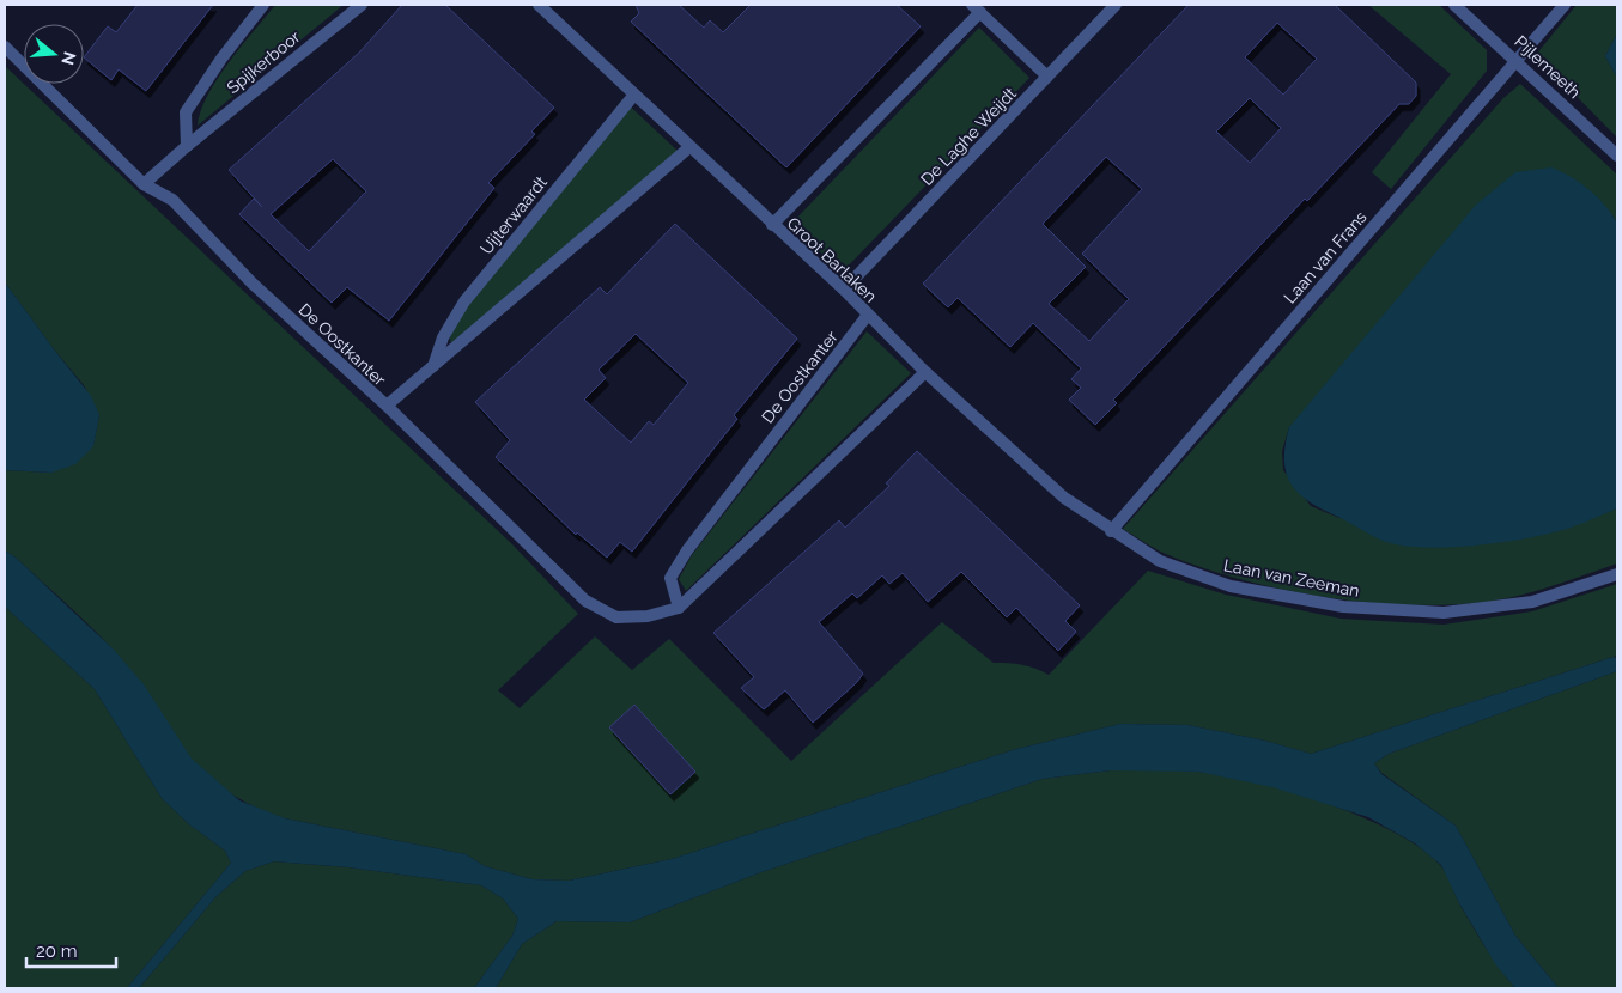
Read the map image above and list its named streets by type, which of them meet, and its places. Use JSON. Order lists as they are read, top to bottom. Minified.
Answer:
{"streets":{"street":["Spijkerboor","Pijlemeeth","De Laghe Weijdt","Uijterwaardt","Laan van Frans","Groot Barlaken","De Oostkanter","Laan van Zeeman"]},"crossings":[["Spijkerboor","De Oostkanter"],["Pijlemeeth","Laan van Frans"],["De Laghe Weijdt","Groot Barlaken"],["Uijterwaardt","Groot Barlaken"],["Laan van Frans","Groot Barlaken"],["Laan van Frans","Laan van Zeeman"],["Groot Barlaken","De Oostkanter"],["Groot Barlaken","Laan van Zeeman"]],"scale_bar":"20 m","north":"right"}
